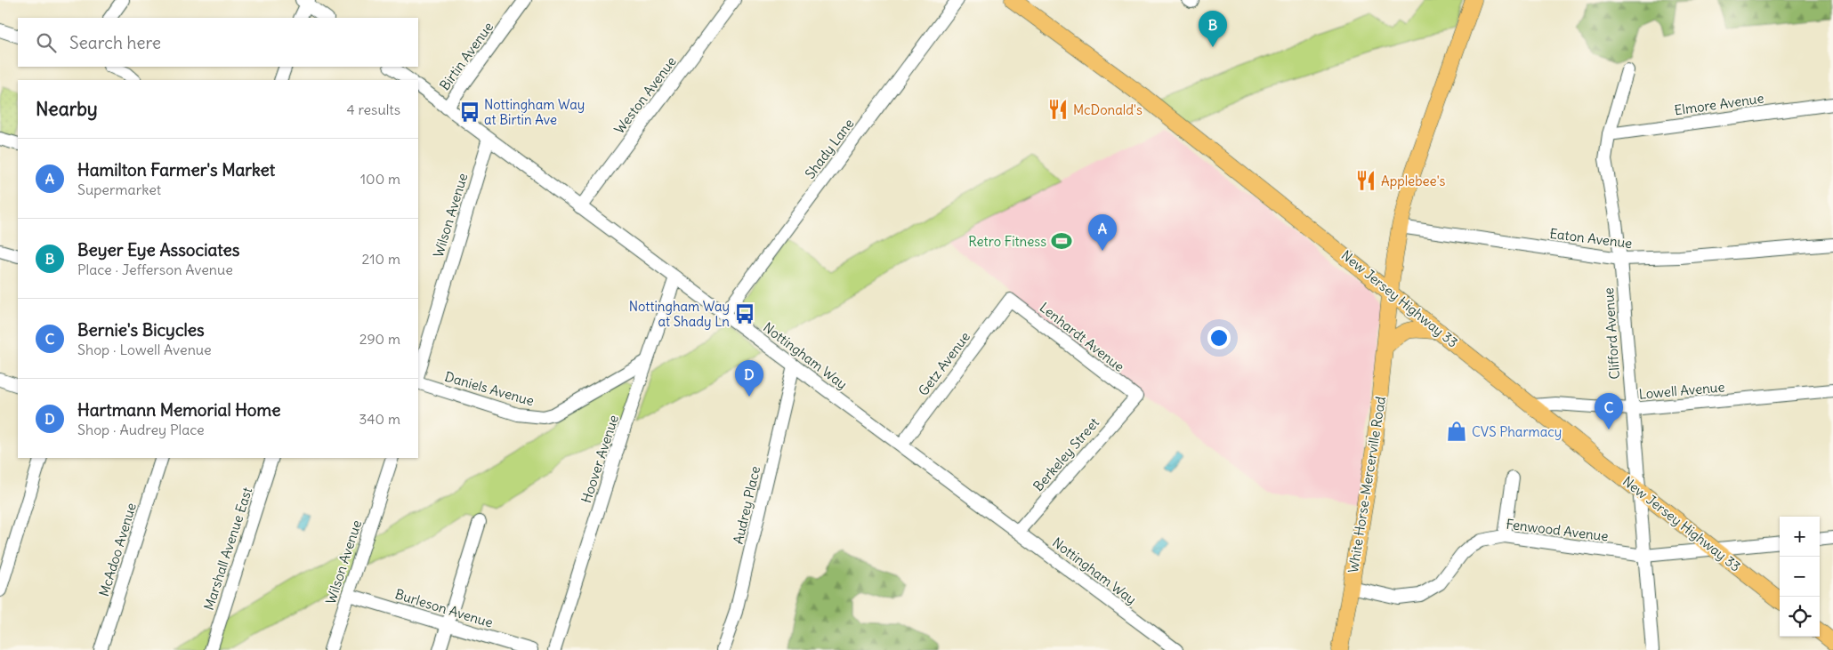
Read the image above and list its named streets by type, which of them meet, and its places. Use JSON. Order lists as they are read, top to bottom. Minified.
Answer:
{"streets":{"main road":["New Jersey Highway 33","White Horse-Mercerville Road"],"street":["Birtin Avenue","Weston Avenue","Elmore Avenue","Shady Lane","Wilson Avenue","Eaton Avenue","Clifford Avenue","Lenhardt Avenue","Nottingham Way","Getz Avenue","Daniels Avenue","Lowell Avenue","Berkeley Street","Hoover Avenue","Audrey Place","Fenwood Avenue","Marshall Avenue East","McAdoo Avenue","Burleson Avenue"]},"crossings":[["Birtin Avenue","Nottingham Way"],["Weston Avenue","Nottingham Way"],["Elmore Avenue","Clifford Avenue"],["Shady Lane","Nottingham Way"],["Wilson Avenue","Nottingham Way"],["Wilson Avenue","Burleson Avenue"],["Eaton Avenue","Clifford Avenue"],["Eaton Avenue","White Horse-Mercerville Road"],["New Jersey Highway 33","Clifford Avenue"],["New Jersey Highway 33","Lowell Avenue"],["New Jersey Highway 33","White Horse-Mercerville Road"],["New Jersey Highway 33","Fenwood Avenue"],["Clifford Avenue","Lowell Avenue"],["Clifford Avenue","Fenwood Avenue"],["Lenhardt Avenue","Getz Avenue"],["Lenhardt Avenue","Berkeley Street"],["Nottingham Way","Getz Avenue"],["Nottingham Way","Berkeley Street"],["Nottingham Way","Hoover Avenue"],["Nottingham Way","Audrey Place"],["Daniels Avenue","Hoover Avenue"],["White Horse-Mercerville Road","Fenwood Avenue"]],"places":{"restaurant":["McDonald's","Applebee's"],"bus stop":["Nottingham Way at Birtin Ave","Nottingham Way at Shady Ln"],"sports":["Retro Fitness"],"shop":["CVS Pharmacy"]},"page":{"pins":["B","A","D","C"],"search":"Search here","heading":["Nearby","4 results"],"list":[{"mark":"A","name":"Hamilton Farmer's Market","note":"Supermarket","value":"100 m"},{"mark":"B","name":"Beyer Eye Associates","note":"Place · Jefferson Avenue","value":"210 m"},{"mark":"C","name":"Bernie's Bicycles","note":"Shop · Lowell Avenue","value":"290 m"},{"mark":"D","name":"Hartmann Memorial Home","note":"Shop · Audrey Place","value":"340 m"}],"map_buttons":["+","−"]}}
